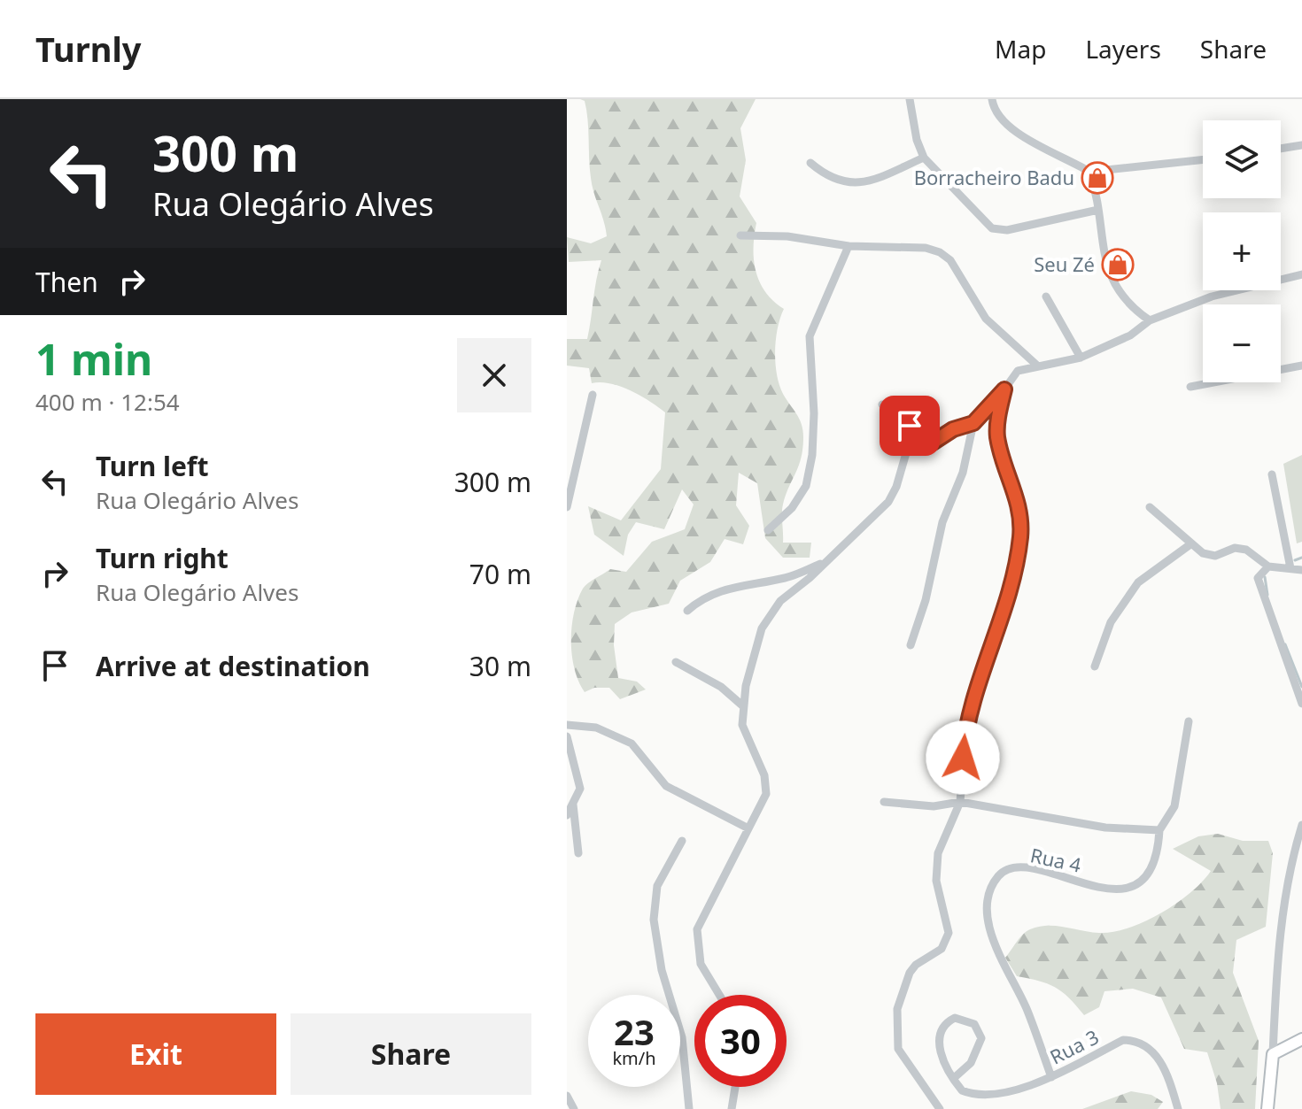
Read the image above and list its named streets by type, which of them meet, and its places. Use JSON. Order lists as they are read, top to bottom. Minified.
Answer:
{"streets":{"street":["Rua 4","Rua 3"]},"crossings":[["Rua 4","Rua 3"]],"places":{"shop":["Borracheiro Badu","Seu Zé"]},"page":{"header":"Turnly","nav":["Map","Layers","Share"],"turn":["300 m","Rua Olegário Alves"],"map_buttons":["+","−"],"then":"Then","heading":["1 min","400 m · 12:54"],"list":[{"name":"Turn left","note":"Rua Olegário Alves","value":"300 m"},{"name":"Turn right","note":"Rua Olegário Alves","value":"70 m"},{"name":"Arrive at destination","value":"30 m"}],"speed":"23 km/h","limit":"30","buttons":["Exit","Share"]}}
